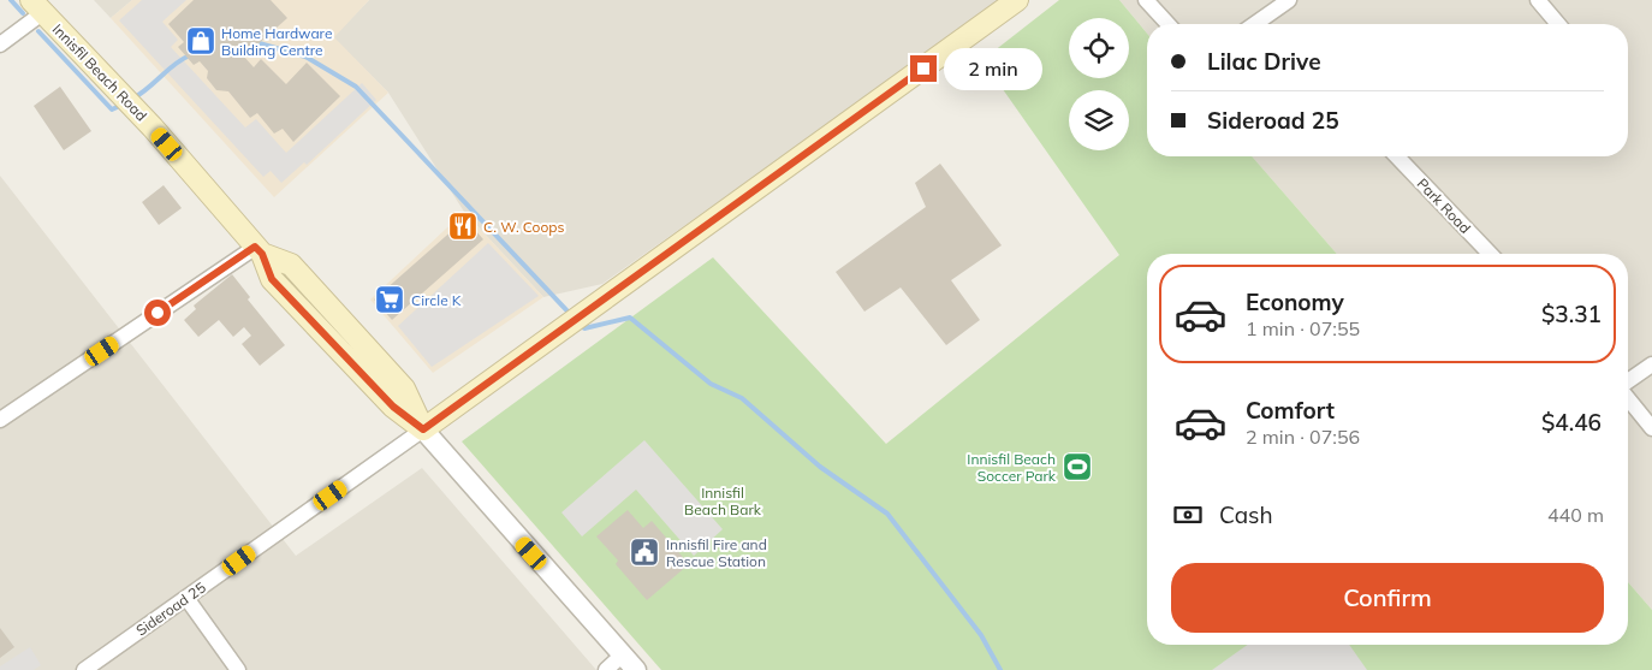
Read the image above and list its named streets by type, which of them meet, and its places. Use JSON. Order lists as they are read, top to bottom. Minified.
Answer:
{"streets":{"main road":["Innisfil Beach Road","Sideroad 25"],"street":["Park Road"]},"crossings":[["Innisfil Beach Road","Sideroad 25"]],"parks":["Innisfil Beach Bark"],"places":{"shop":["Home Hardware Building Centre"],"restaurant":["C. W. Coops"],"supermarket":["Circle K"],"sports":["Innisfil Beach Soccer Park"],"public building":["Innisfil Fire and Rescue Station"]},"page":{"banner":["Lilac Drive","Sideroad 25"],"bubble":"2 min","list":[{"name":"Economy","note":"1 min · 07:55","value":"$3.31"},{"name":"Comfort","note":"2 min · 07:56","value":"$4.46"}],"pay":["Cash","440 m"],"buttons":"Confirm"}}
